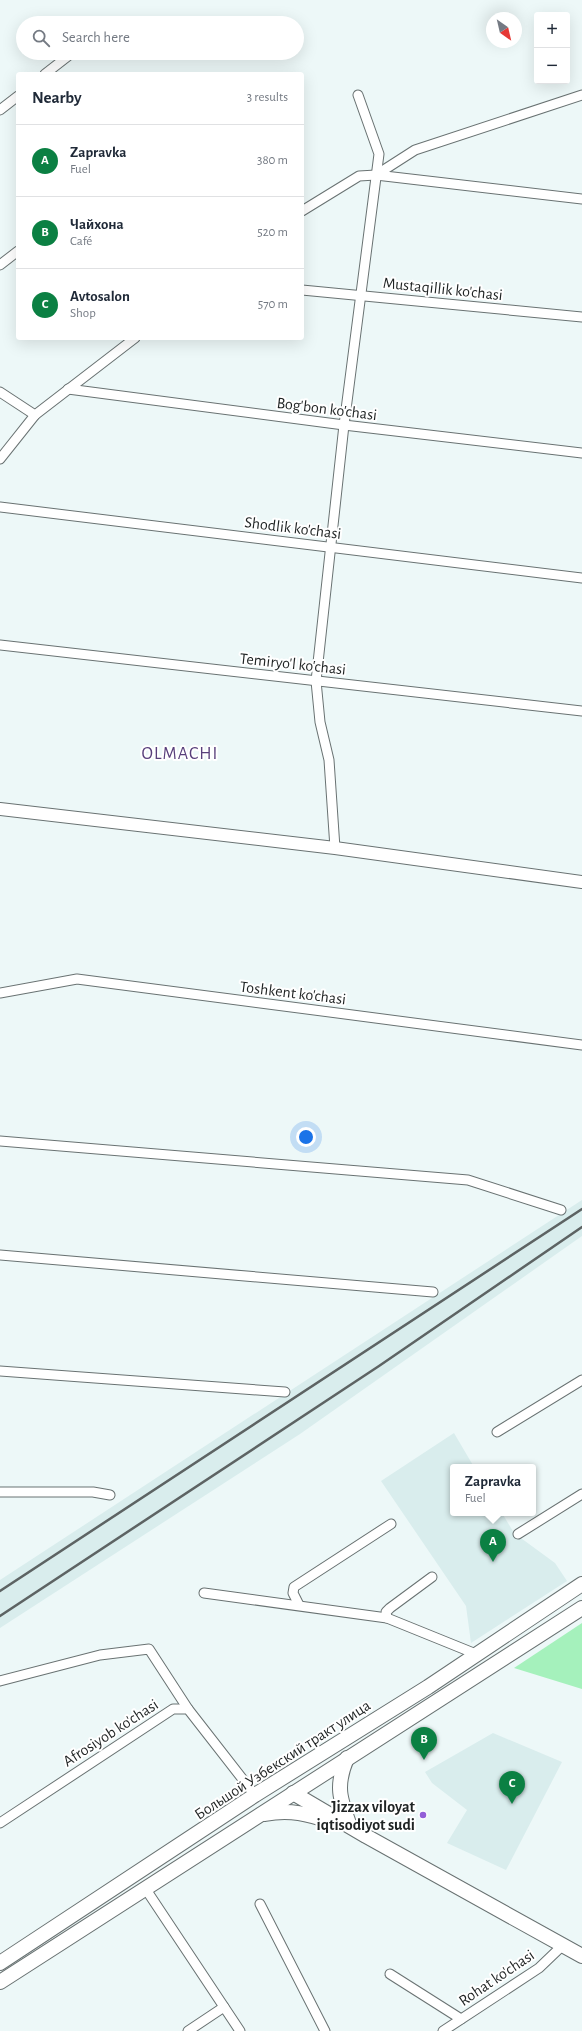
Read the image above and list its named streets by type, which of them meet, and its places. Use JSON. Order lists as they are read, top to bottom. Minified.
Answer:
{"streets":{"main road":["Большой Узбекский тракт улица"],"street":["Mustaqillik ko'chasi","Bog'bon ko'chasi","Shodlik ko'chasi","Temiryo'l ko'chasi","Toshkent ko'chasi","Afrosiyob ko'chasi","Rohat ko'chasi"]},"districts":["OLMACHI"],"places":["Jizzax viloyat iqtisodiyot sudi"],"north":"bottom right","page":{"map_buttons":["+","−"],"search":"Search here","heading":["Nearby","3 results"],"list":[{"mark":"A","name":"Zapravka","note":"Fuel","value":"380 m"},{"mark":"B","name":"Чайхона","note":"Café","value":"520 m"},{"mark":"C","name":"Avtosalon","note":"Shop","value":"570 m"}],"popup":["Zapravka","Fuel"],"pins":["A","B","C"]}}
